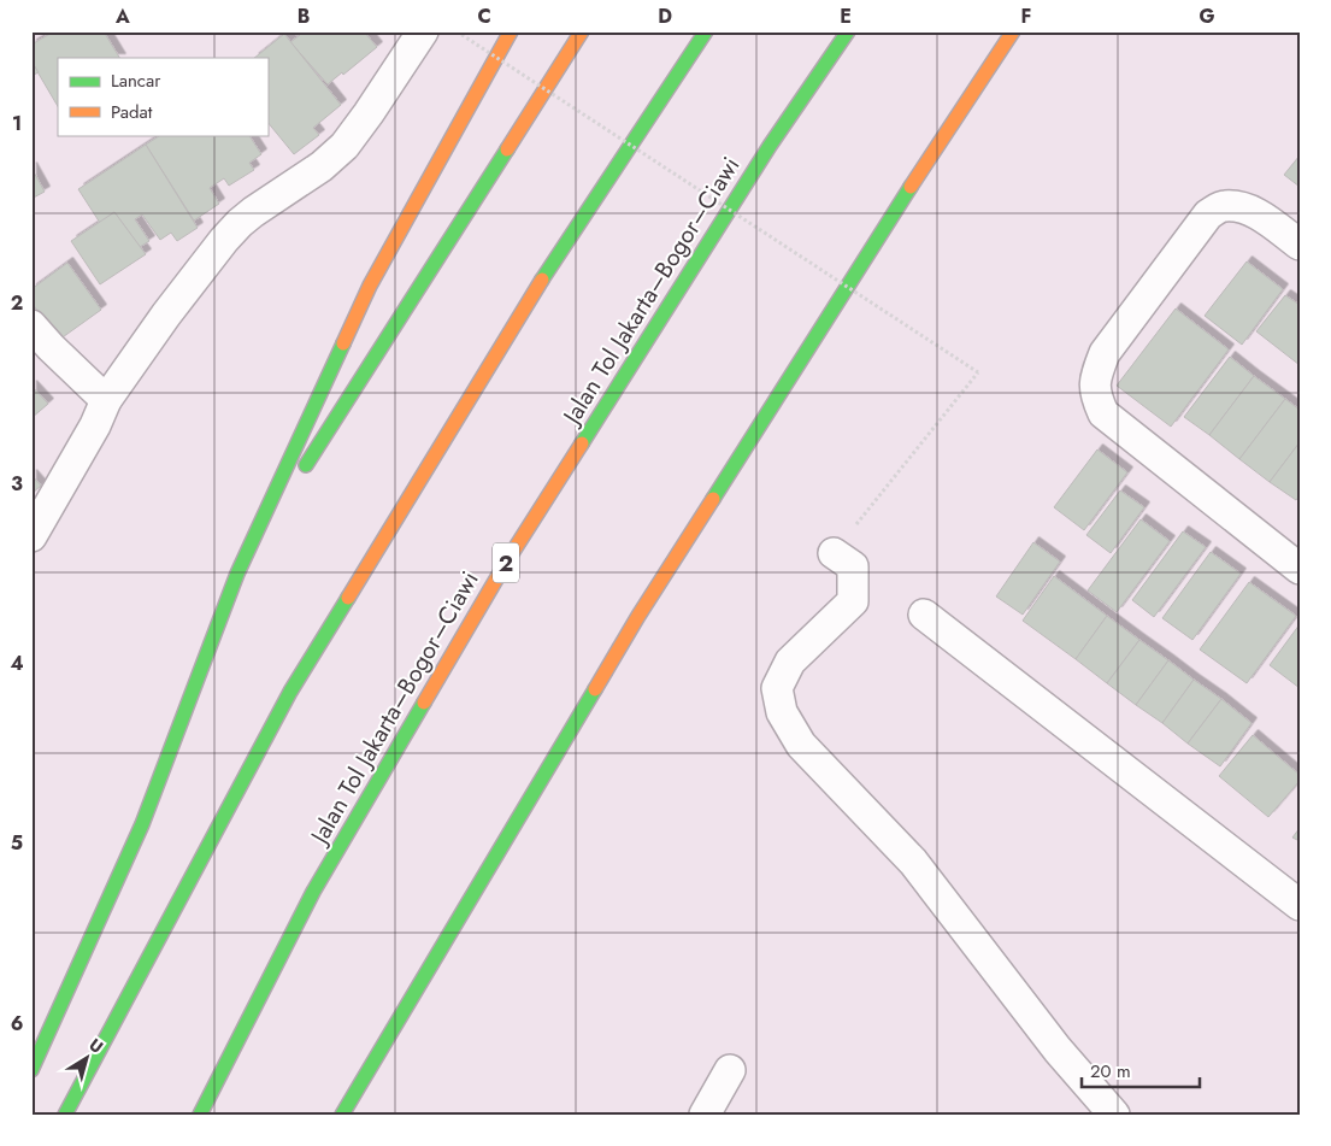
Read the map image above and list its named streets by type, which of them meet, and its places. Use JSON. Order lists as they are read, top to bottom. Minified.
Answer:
{"streets":{"highway":["Jalan Tol Jakarta–Bogor–Ciawi","2"]},"legend":["Lancar","Padat"],"scale_bar":"20 m","north":"top right","grid":{"columns":["A","B","C","D","E","F","G"],"rows":["1","2","3","4","5","6"]}}
